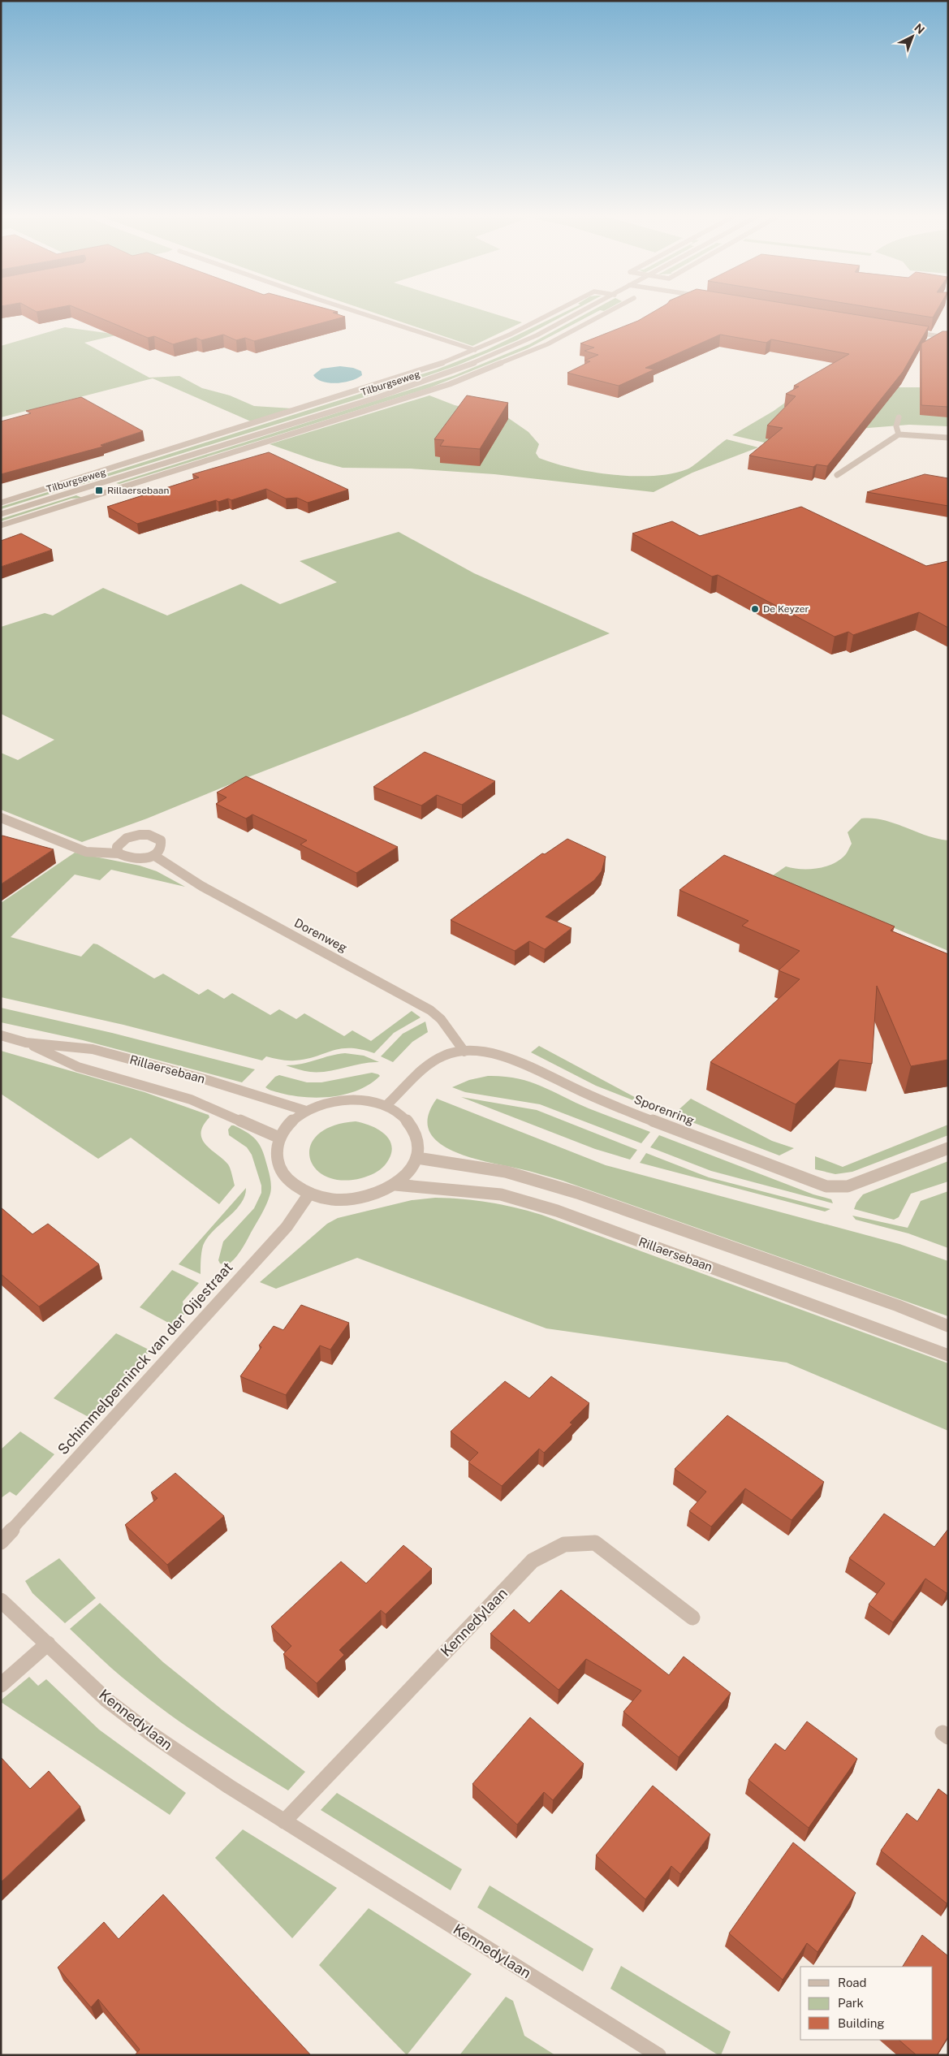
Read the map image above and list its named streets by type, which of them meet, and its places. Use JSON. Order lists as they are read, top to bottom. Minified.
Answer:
{"streets":{"street":["Tilburgseweg","Dorenweg","Rillaersebaan","Sporenring","Schimmelpenninck van der Oijestraat","Kennedylaan"]},"crossings":[["Dorenweg","Sporenring"],["Rillaersebaan","Sporenring"],["Rillaersebaan","Schimmelpenninck van der Oijestraat"],["Sporenring","Schimmelpenninck van der Oijestraat"]],"places":{"transit":["Rillaersebaan"],"other":["De Keyzer"]},"legend":["Road","Park","Building"],"north":"top right"}
